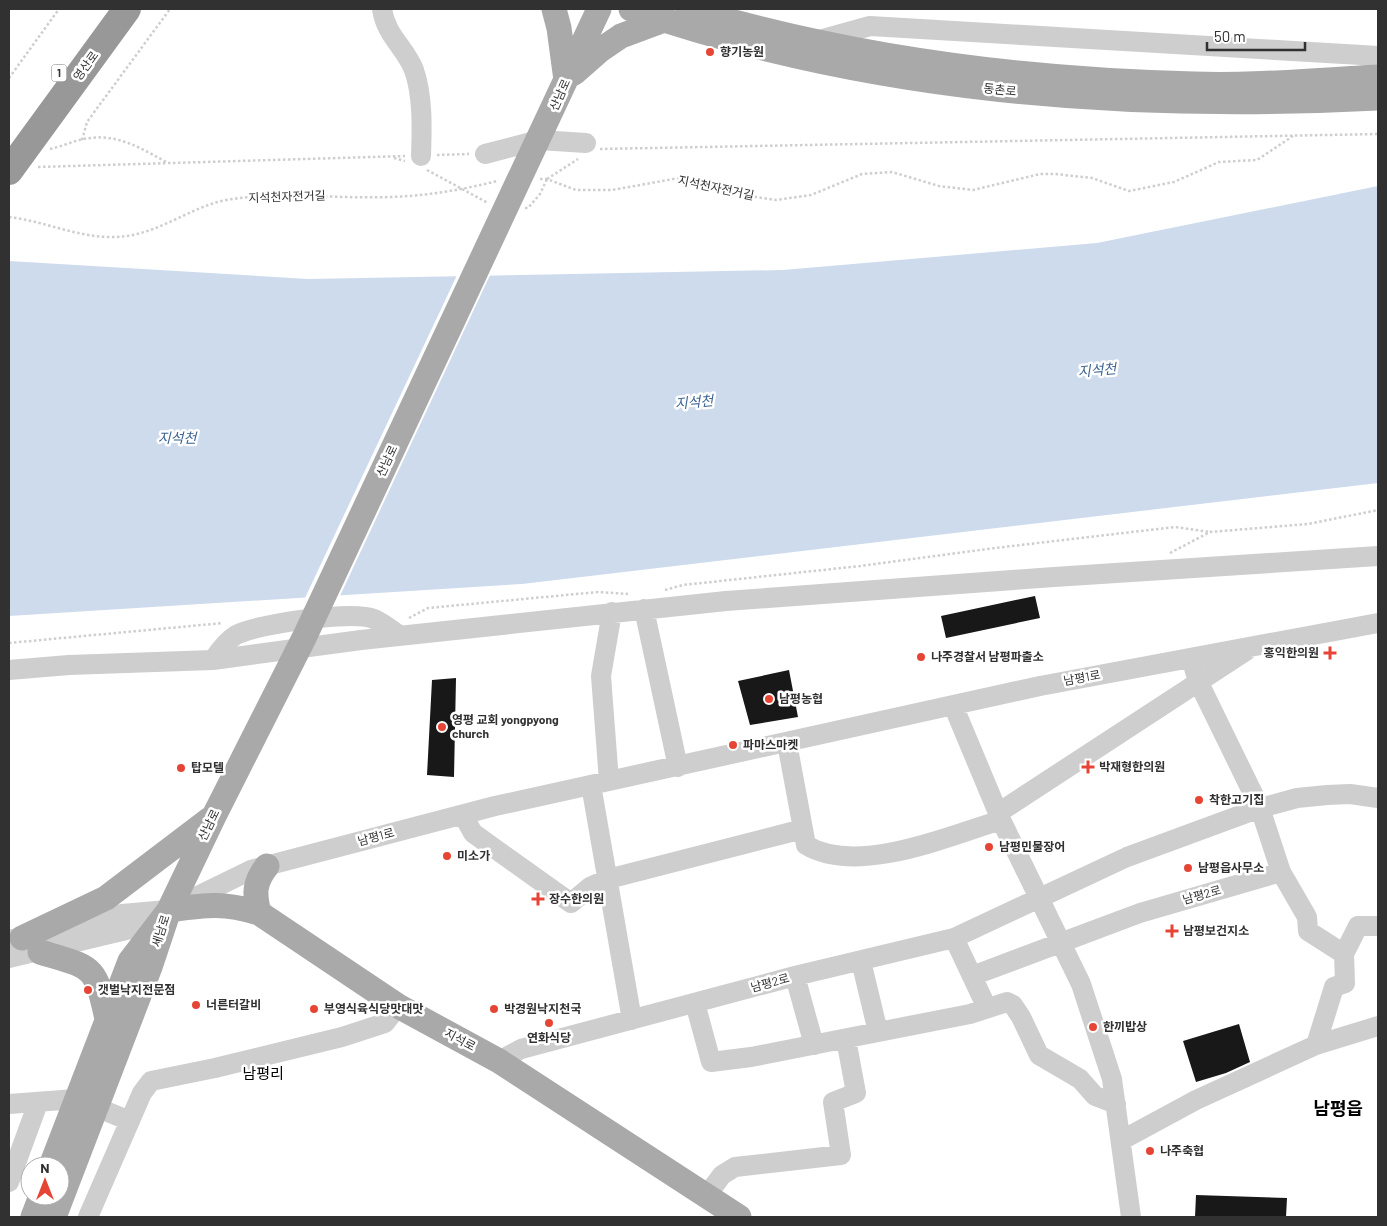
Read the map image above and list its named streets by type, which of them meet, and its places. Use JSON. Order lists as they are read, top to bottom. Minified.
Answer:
{"streets":{"highway":["영산로","1"],"main road":["동촌로","산남로","세남로","지석로"],"street":["남평1로","남평2로"],"path":["지석천자전거길"]},"crossings":[["산남로","지석천자전거길"],["산남로","남평1로"],["산남로","세남로"],["산남로","지석로"],["남평1로","세남로"],["남평1로","지석로"],["남평2로","지석로"],["세남로","지석로"]],"districts":["남평리","남평읍"],"water":["지석천"],"places":{"other":["향기농원","나주경찰서 남평파출소","남평농협","영평 교회 yongpyong church","파마스마켓","탑모텔","착한고기집","남평민물장어","미소가","남평읍사무소","갯벌낙지전문점","너른터갈비","부영식육식당맛대맛","박경원낙지천국","연화식당","한끼밥상","나주축협"],"health":["홍익한의원","박재형한의원","장수한의원","남평보건지소"]},"scale_bar":"50 m","north":"top"}
